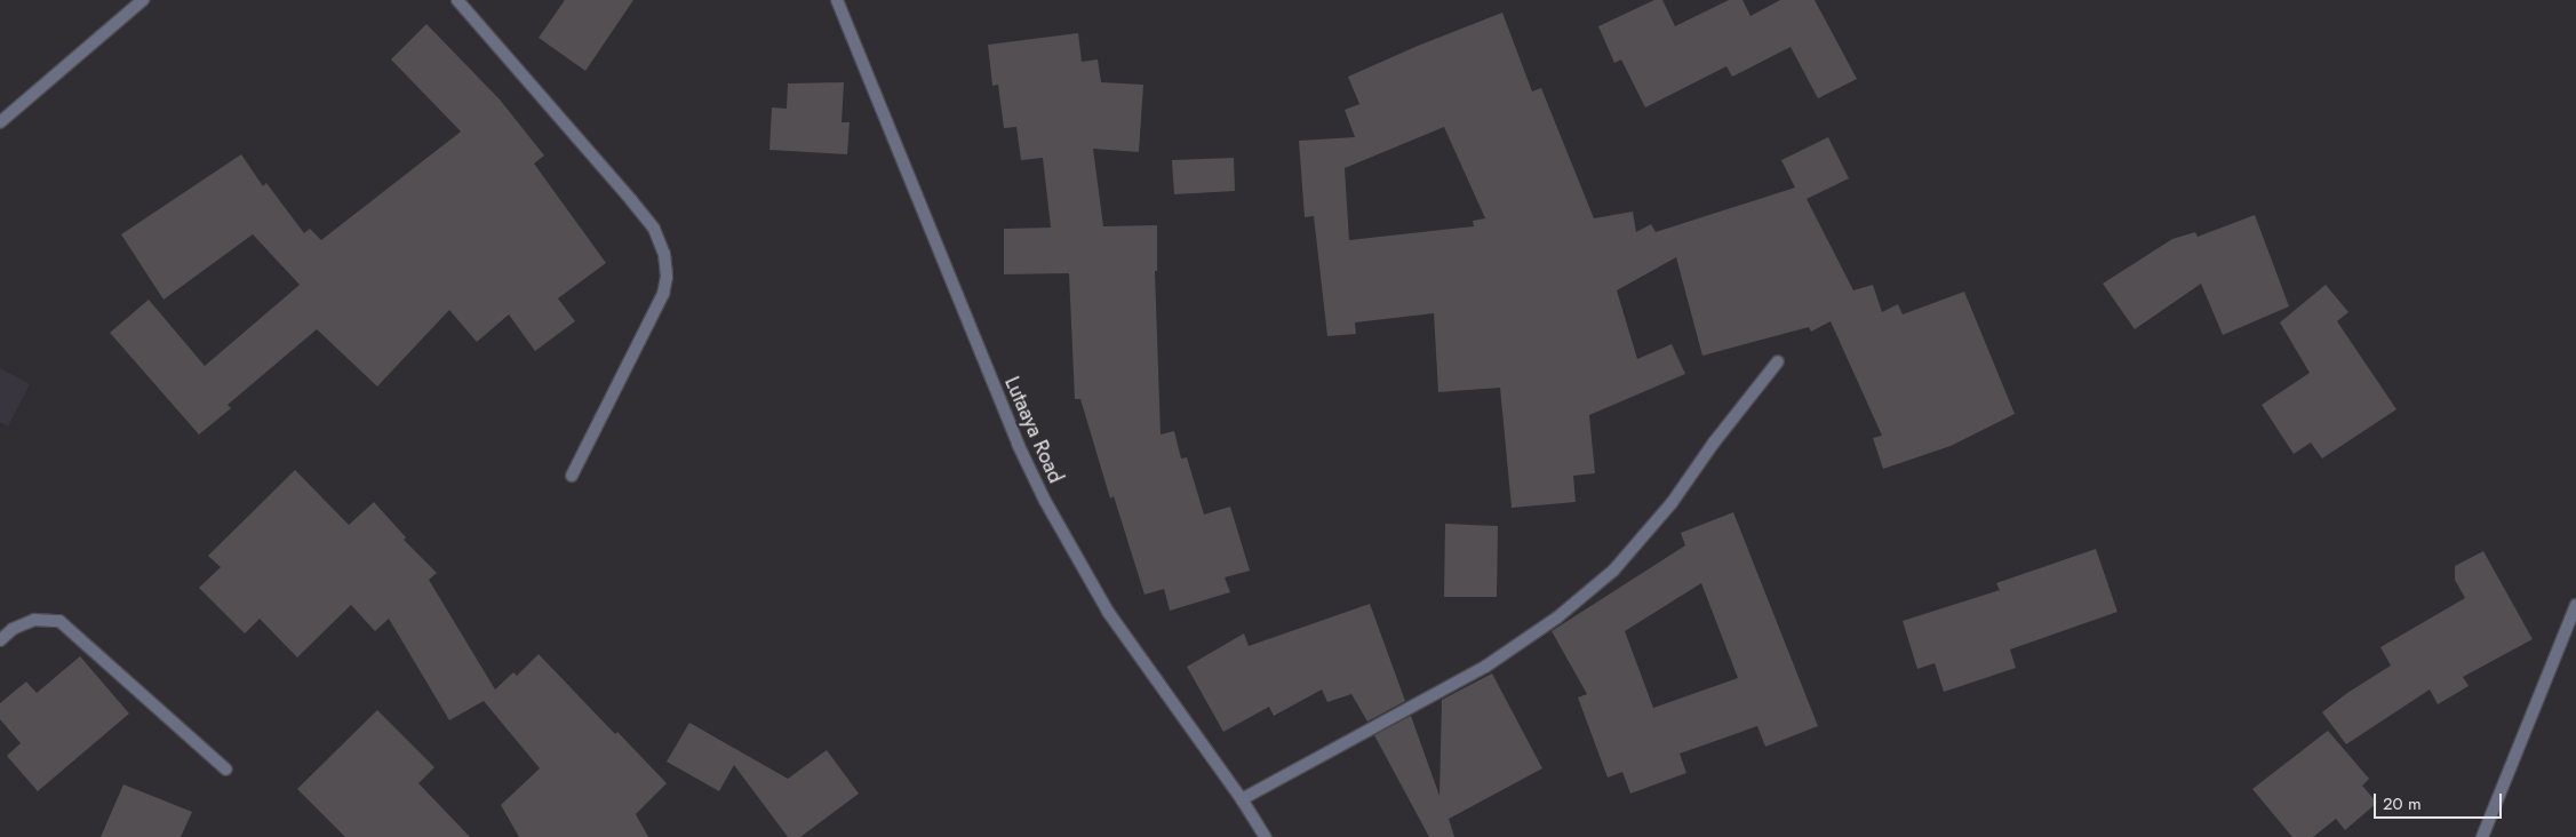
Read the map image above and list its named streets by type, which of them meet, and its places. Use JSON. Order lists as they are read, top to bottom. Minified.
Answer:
{"streets":{"street":["Lutaaya Road"]},"scale_bar":"20 m"}
